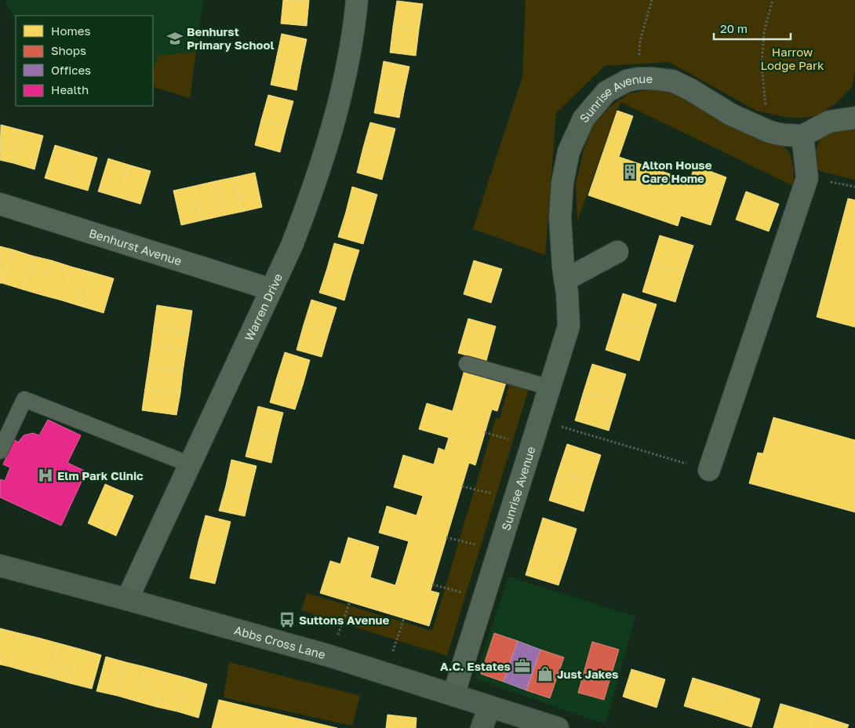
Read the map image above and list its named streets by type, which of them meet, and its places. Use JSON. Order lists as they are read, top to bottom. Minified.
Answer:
{"streets":{"street":["Sunrise Avenue","Benhurst Avenue","Warren Drive","Abbs Cross Lane"]},"crossings":[["Sunrise Avenue","Abbs Cross Lane"],["Benhurst Avenue","Warren Drive"],["Warren Drive","Abbs Cross Lane"]],"parks":["Harrow Lodge Park"],"places":{"school or university":["Benhurst Primary School"],"building":["Alton House Care Home"],"hospital":["Elm Park Clinic"],"bus stop":["Suttons Avenue"],"office":["A.C. Estates"],"shop":["Just Jakes"]},"legend":["Homes","Shops","Offices","Health"],"scale_bar":"20 m"}
